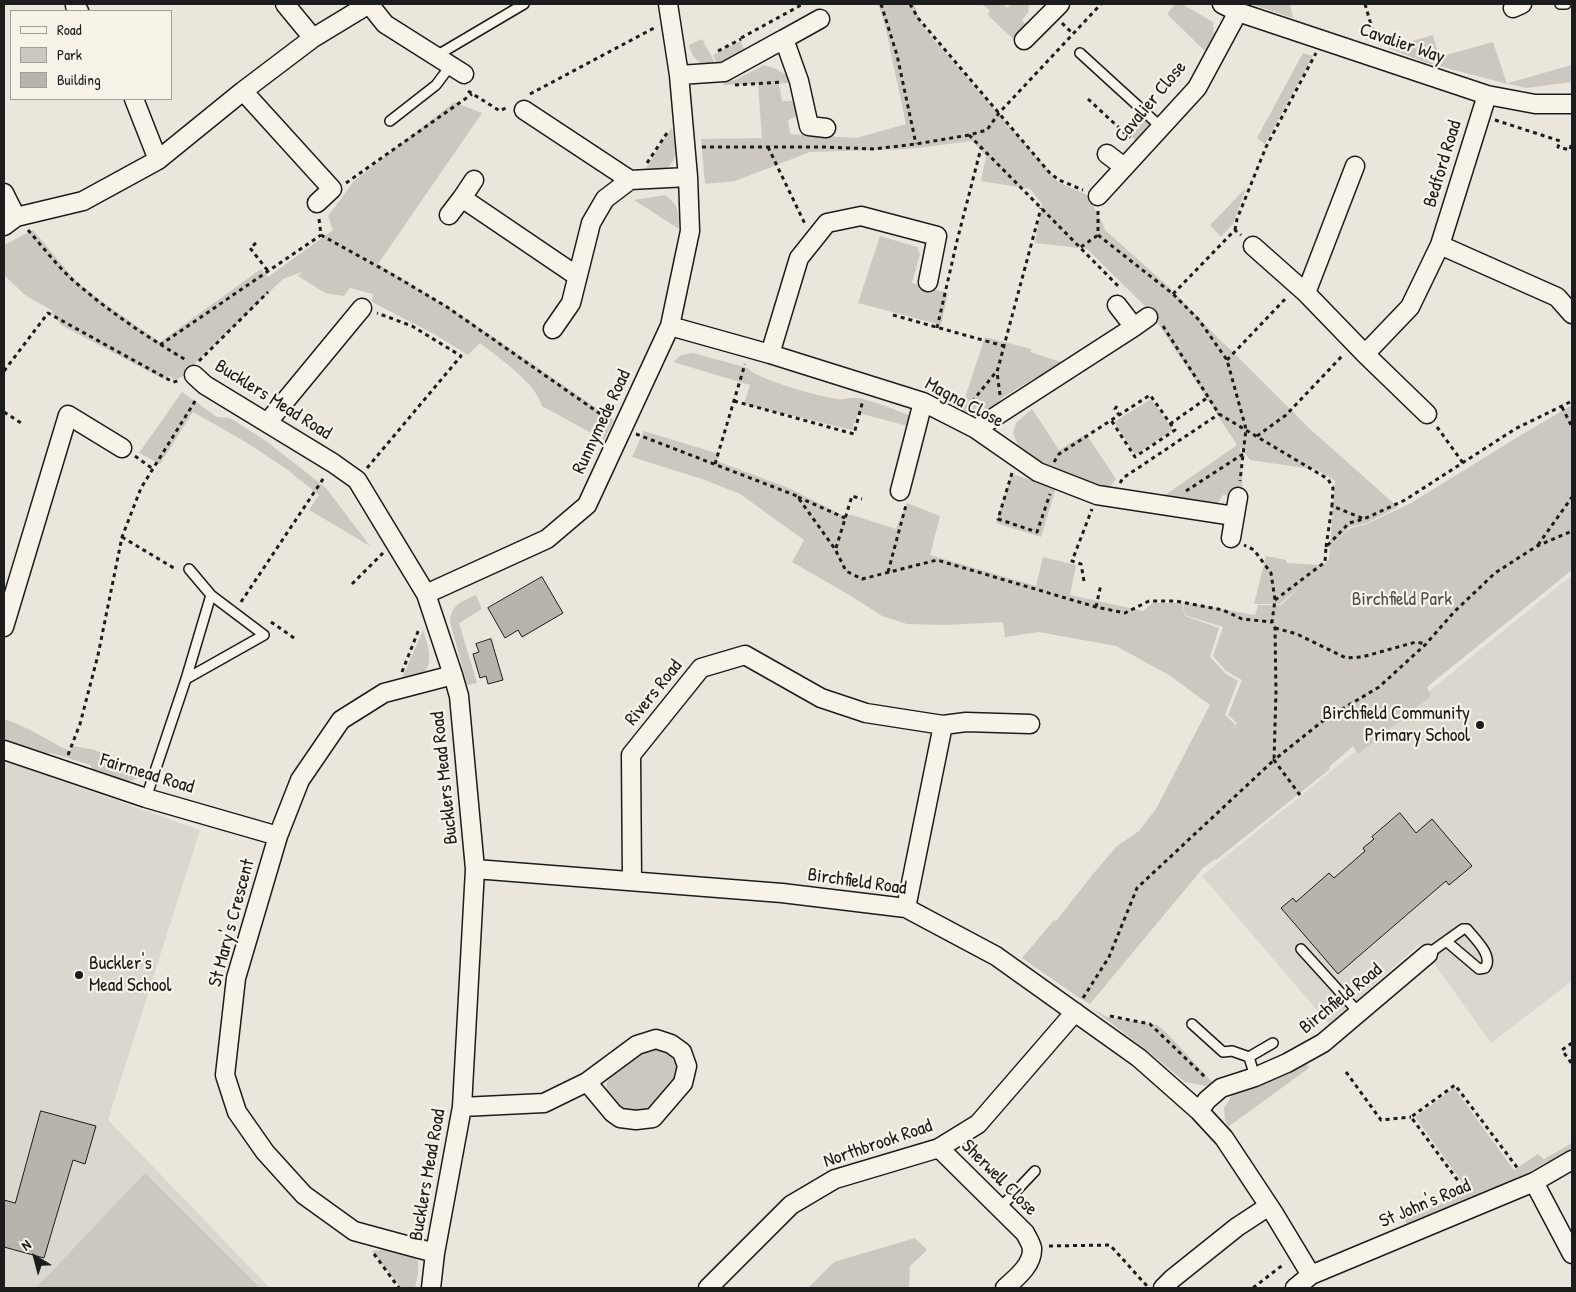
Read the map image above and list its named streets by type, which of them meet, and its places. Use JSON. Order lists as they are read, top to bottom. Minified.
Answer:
{"streets":{"street":["Cavalier Way","Cavalier Close","Bedford Road","Bucklers Mead Road","Magna Close","Runnymede Road","Rivers Road","Fairmead Road","Birchfield Road","St Mary's Crescent","Northbrook Road","Sherwell Close","St John's Road"]},"crossings":[["Cavalier Way","Cavalier Close"],["Cavalier Way","Bedford Road"],["Bucklers Mead Road","Runnymede Road"],["Bucklers Mead Road","Birchfield Road"],["Bucklers Mead Road","St Mary's Crescent"],["Magna Close","Runnymede Road"],["Rivers Road","Birchfield Road"],["Fairmead Road","St Mary's Crescent"],["Birchfield Road","Northbrook Road"],["Birchfield Road","St John's Road"],["Northbrook Road","Sherwell Close"]],"parks":["Birchfield Park"],"places":["Birchfield Community Primary School","Buckler's Mead School"],"legend":["Road","Park","Building"],"north":"top left"}
